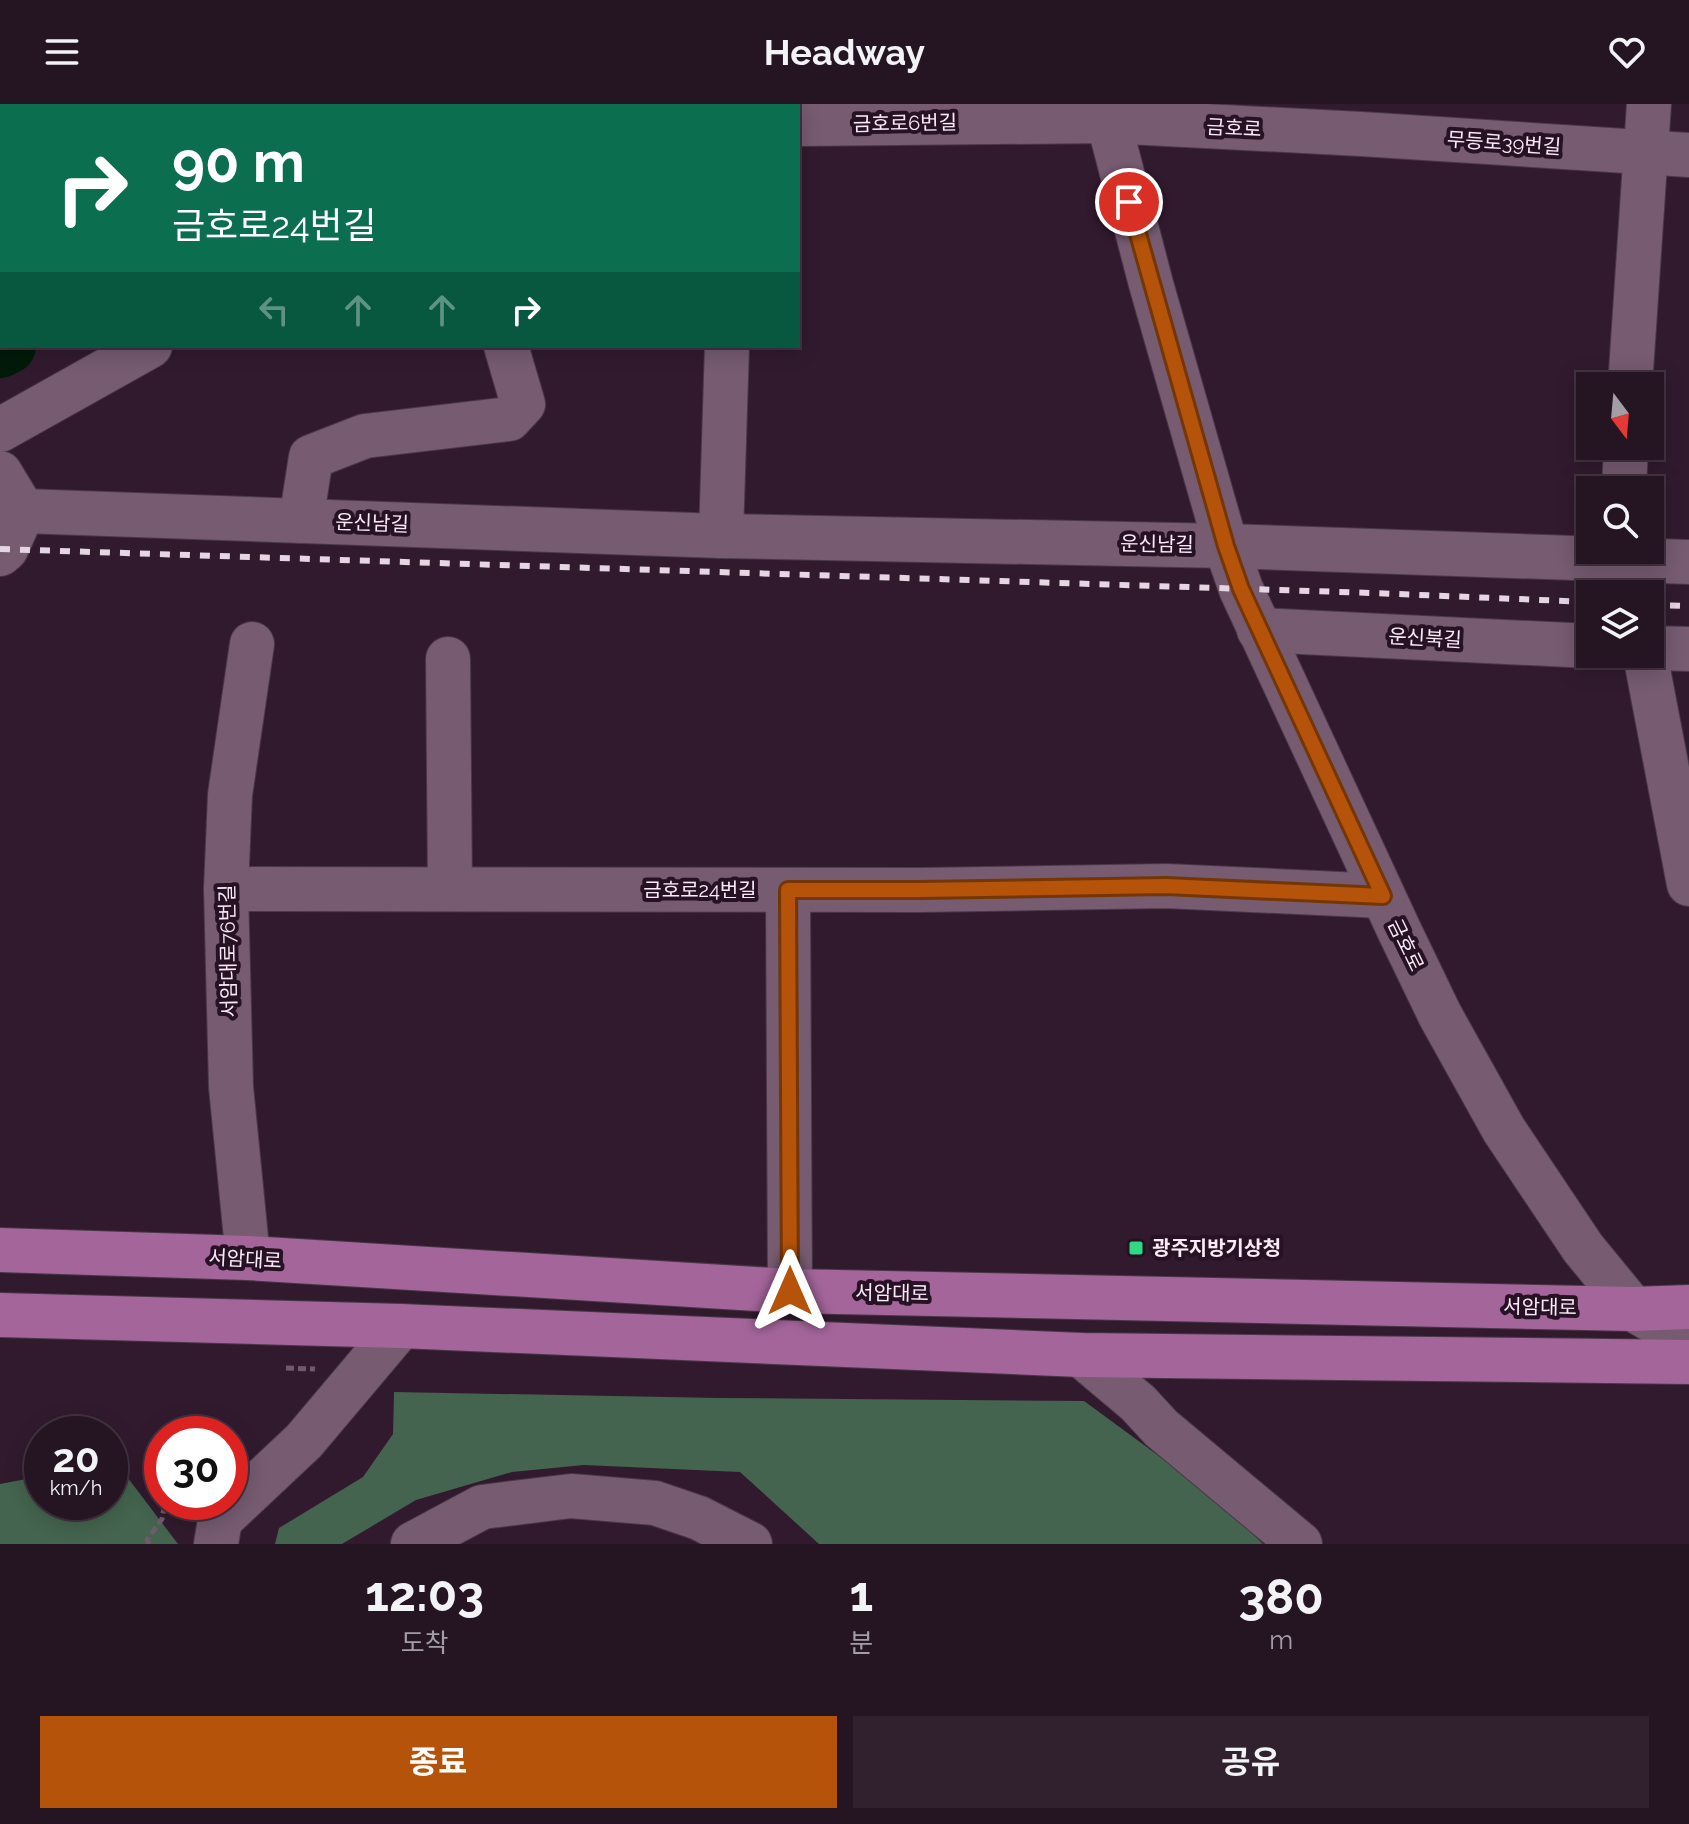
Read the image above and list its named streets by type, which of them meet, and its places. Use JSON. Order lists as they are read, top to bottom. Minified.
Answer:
{"streets":{"main road":["서암대로"],"street":["금호로6번길","금호로","무등로39번길","운신남길","운신북길","금호로24번길","서암대로76번길"]},"crossings":[["금호로6번길","금호로"],["금호로","무등로39번길"],["금호로","운신남길"],["금호로","운신북길"],["금호로","금호로24번길"],["금호로","서암대로"],["금호로24번길","서암대로76번길"],["서암대로76번길","서암대로"]],"places":{"transit":["광주지방기상청"]},"north":"bottom","page":{"header":"Headway","turn":["90 m","금호로24번길"],"speed":"20 km/h","limit":"30","eta":["12:03","도착","1","분","380","m"],"buttons":["종료","공유"]}}
